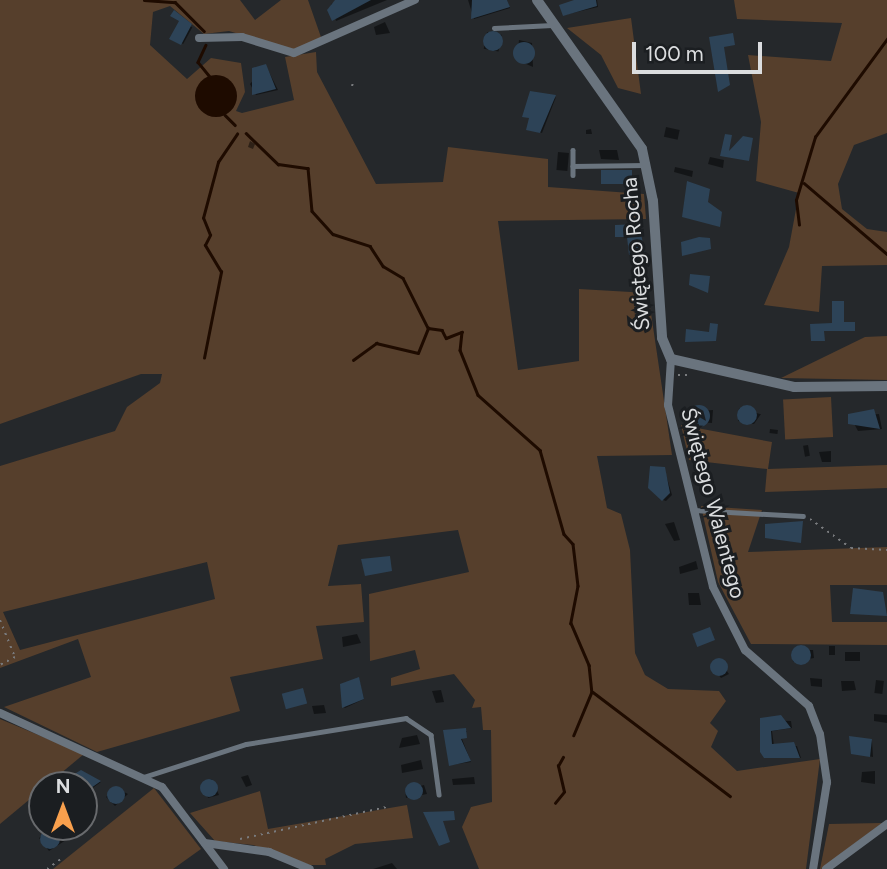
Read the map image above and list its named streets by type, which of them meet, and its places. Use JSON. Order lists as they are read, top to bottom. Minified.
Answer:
{"streets":{"street":["Świętego Rocha","Świętego Walentego"]},"crossings":[["Świętego Rocha","Świętego Walentego"]],"scale_bar":"100 m","north":"top"}
